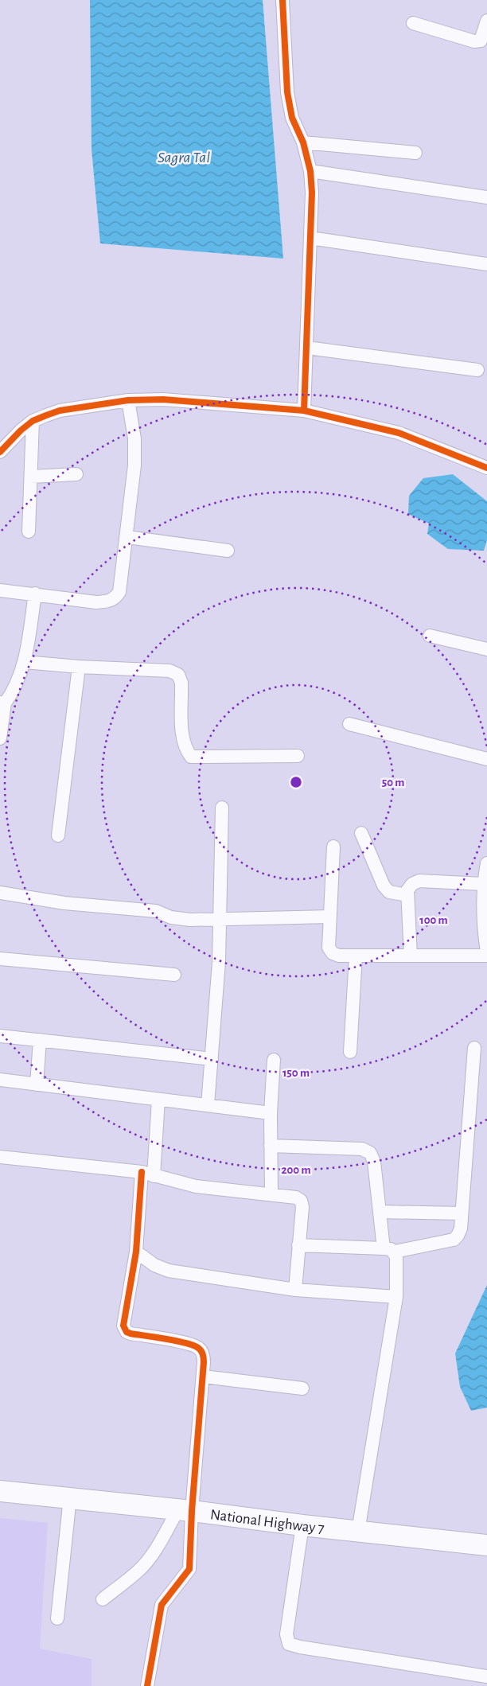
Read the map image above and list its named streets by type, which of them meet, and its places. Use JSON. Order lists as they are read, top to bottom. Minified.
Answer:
{"streets":{"main road":["National Highway 7"]},"water":["Sagra Tal"],"rings":["50 m","100 m","150 m","200 m"]}
